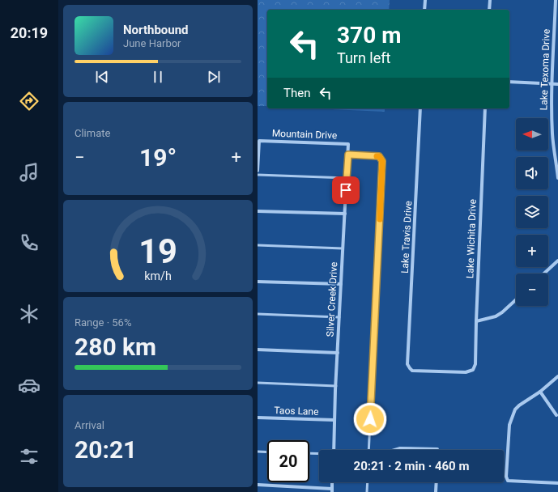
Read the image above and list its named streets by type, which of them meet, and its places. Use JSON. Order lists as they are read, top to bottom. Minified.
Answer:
{"streets":{"street":["Lake Texoma Drive","Mountain Drive","Lake Travis Drive","Lake Wichita Drive","Silver Creek Drive","Taos Lane"]},"crossings":[["Mountain Drive","Silver Creek Drive"],["Lake Travis Drive","Lake Wichita Drive"],["Silver Creek Drive","Taos Lane"]],"north":"left","page":{"tabs":"20:19","turn":["370 m","Turn left"],"song":["Northbound","June Harbor"],"then":"Then","tile":["Climate",["Range · 56%","280 km"],["Arrival","20:21"]],"map_buttons":["+","−"],"heat":["−","19°","+"],"limit":"20","trip":"20:21 · 2 min · 460 m","gauge":["19","km/h"]}}
